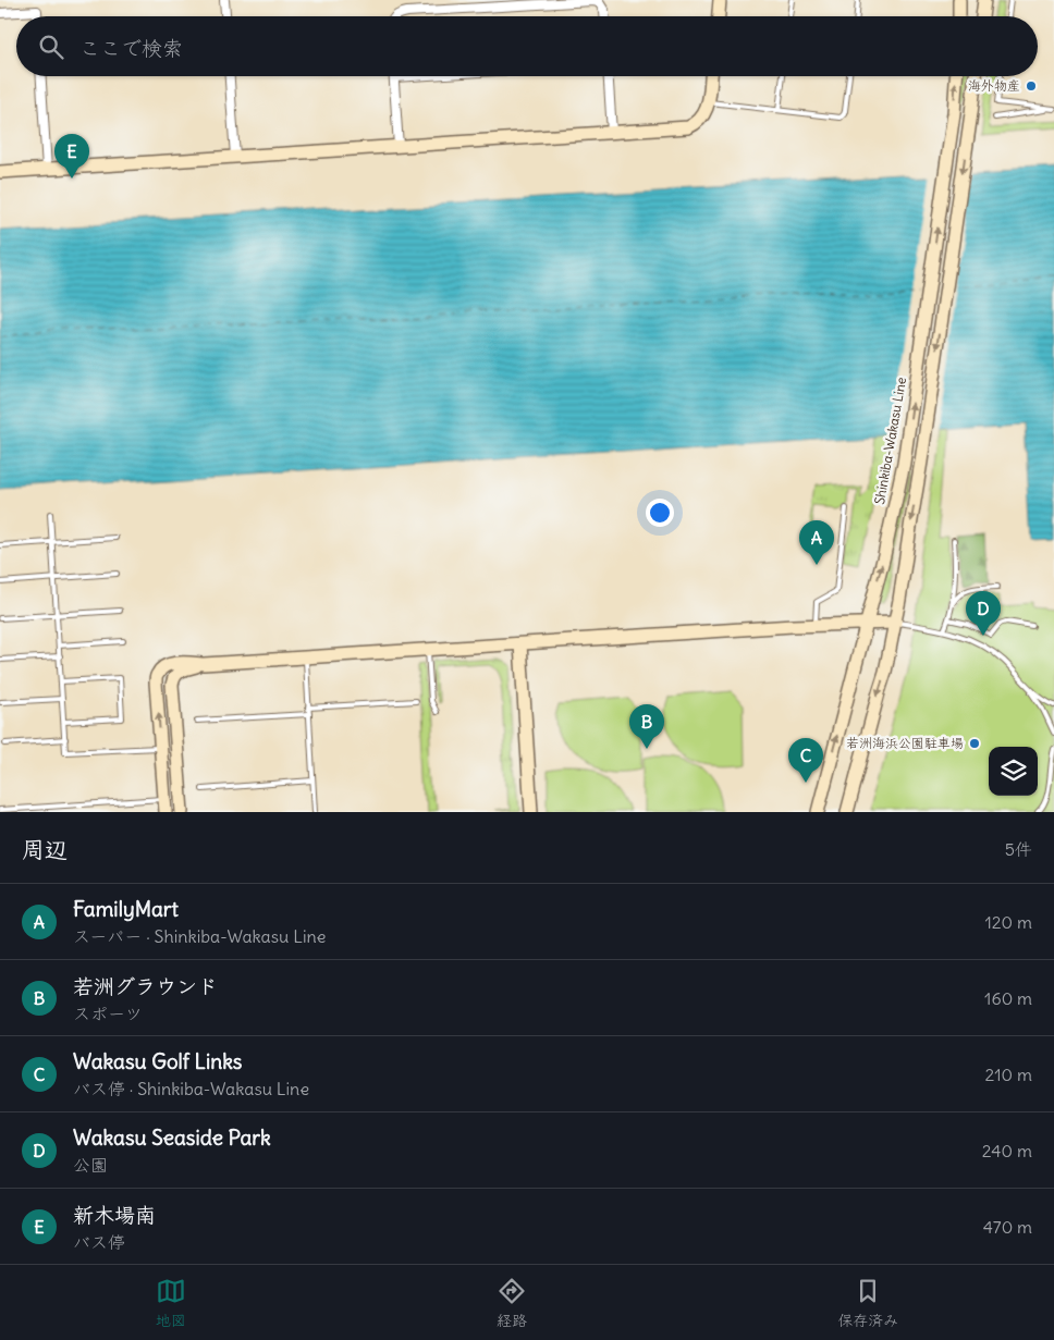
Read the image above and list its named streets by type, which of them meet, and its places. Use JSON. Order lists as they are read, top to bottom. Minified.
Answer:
{"streets":{"street":["Shinkiba-Wakasu Line"]},"places":["海外物産","若洲海浜公園駐車場"],"page":{"search":"ここで検索","pins":["E","A","D","B","C"],"heading":["周辺","5件"],"list":[{"mark":"A","name":"FamilyMart","note":"スーパー · Shinkiba-Wakasu Line","value":"120 m"},{"mark":"B","name":"若洲グラウンド","note":"スポーツ","value":"160 m"},{"mark":"C","name":"Wakasu Golf Links","note":"バス停 · Shinkiba-Wakasu Line","value":"210 m"},{"mark":"D","name":"Wakasu Seaside Park","note":"公園","value":"240 m"},{"mark":"E","name":"新木場南","note":"バス停","value":"470 m"}],"nav":["地図","経路","保存済み"]}}
